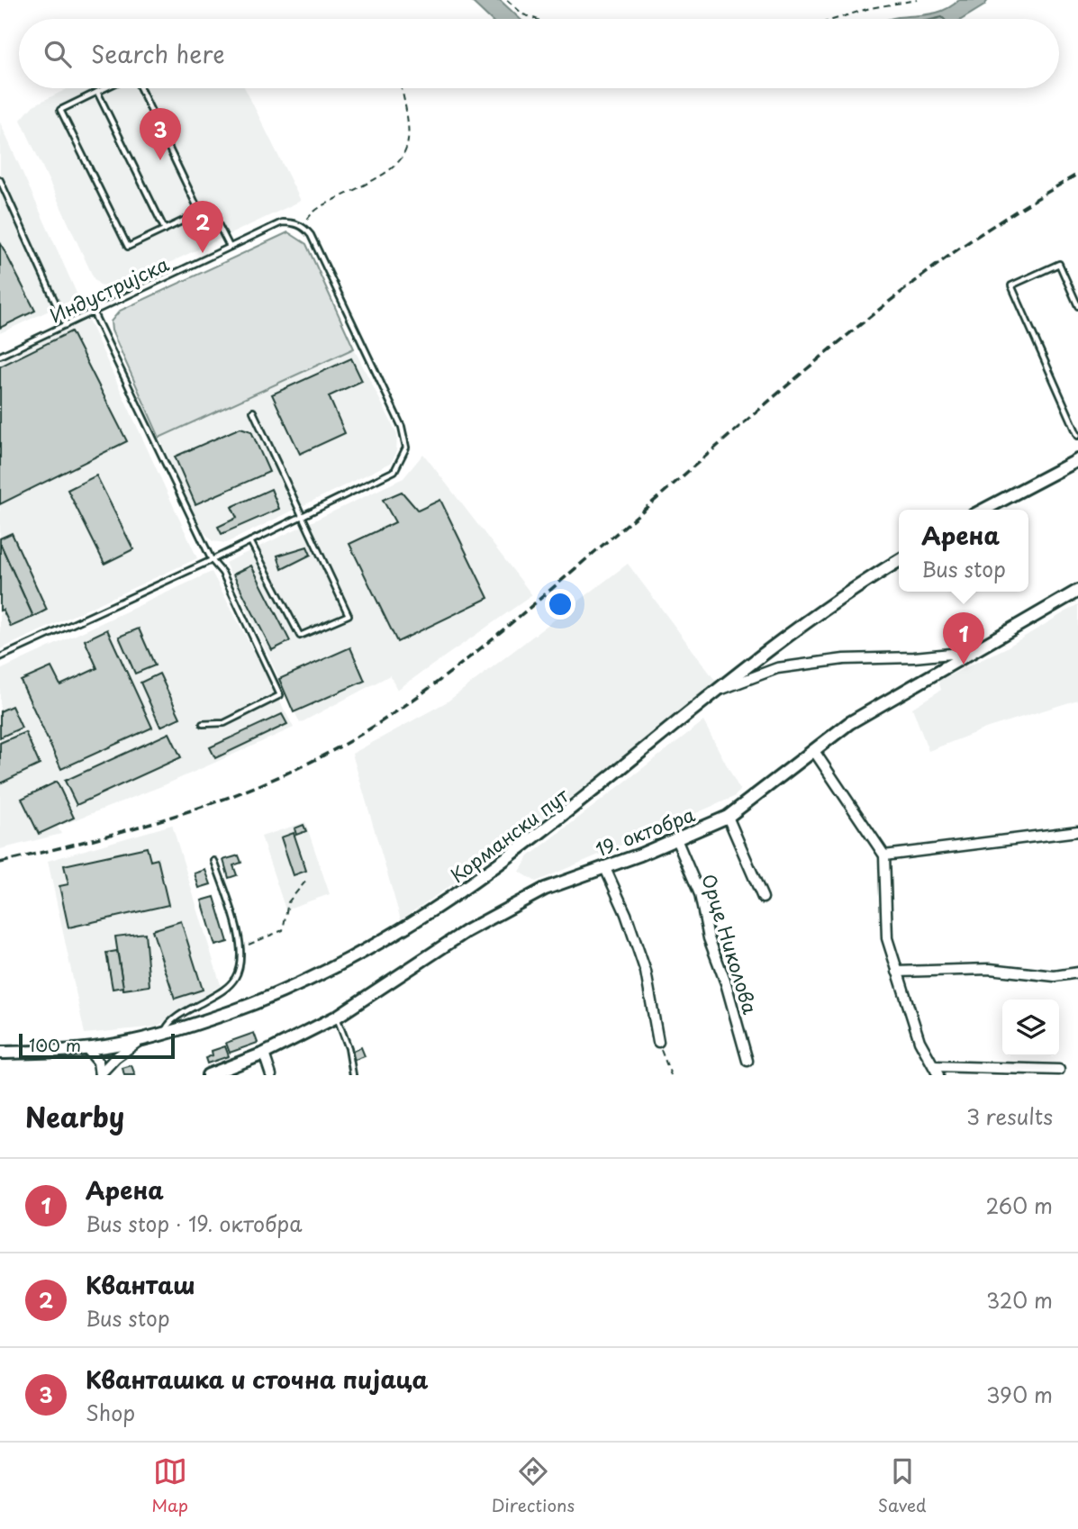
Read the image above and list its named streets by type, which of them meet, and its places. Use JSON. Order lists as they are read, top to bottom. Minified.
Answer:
{"streets":{"street":["19. октобра","Кормански пут","Орце Николова"],"lane":["Индустријска"]},"crossings":[["19. октобра","Орце Николова"]],"scale_bar":"100 m","page":{"search":"Search here","pins":["3","2","1"],"popup":["Арена","Bus stop"],"scale":"100 m","heading":["Nearby","3 results"],"list":[{"mark":"1","name":"Арена","note":"Bus stop · 19. октобра","value":"260 m"},{"mark":"2","name":"Кванташ","note":"Bus stop","value":"320 m"},{"mark":"3","name":"Кванташка и сточна пијаца","note":"Shop","value":"390 m"}],"nav":["Map","Directions","Saved"]}}
